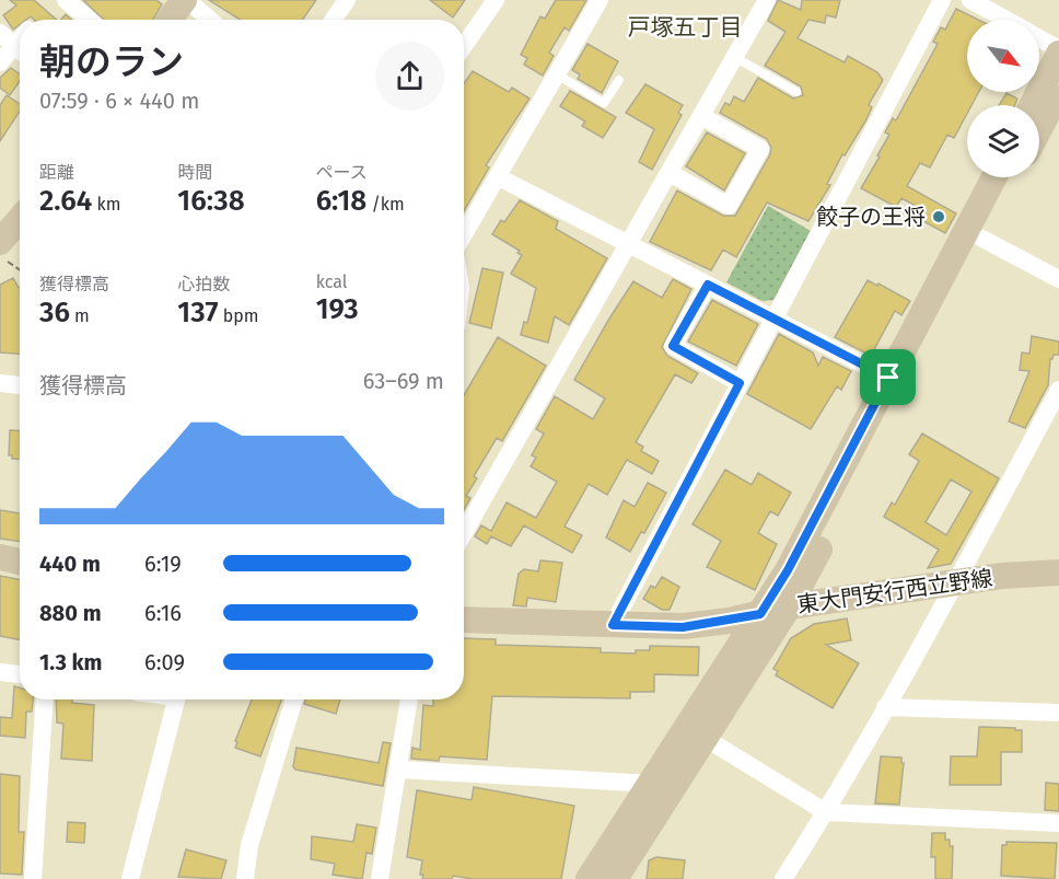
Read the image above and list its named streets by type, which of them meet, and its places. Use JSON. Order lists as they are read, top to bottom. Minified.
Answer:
{"streets":{"street":["東大門安行西立野線"]},"districts":["戸塚五丁目"],"places":["餃子の王将"],"north":"bottom right","page":{"heading":["朝のラン","07:59 · 6 × 440 m"],"stats":[["距離","2.64 km"],["時間","16:38"],["ペース","6:18 /km"],["獲得標高","36 m"],["心拍数","137 bpm"],["kcal","193"]],"chart":["獲得標高","63–69 m"],"list":[{"name":"440 m","note":"6:19"},{"name":"880 m","note":"6:16"},{"name":"1.3 km","note":"6:09"}]}}
